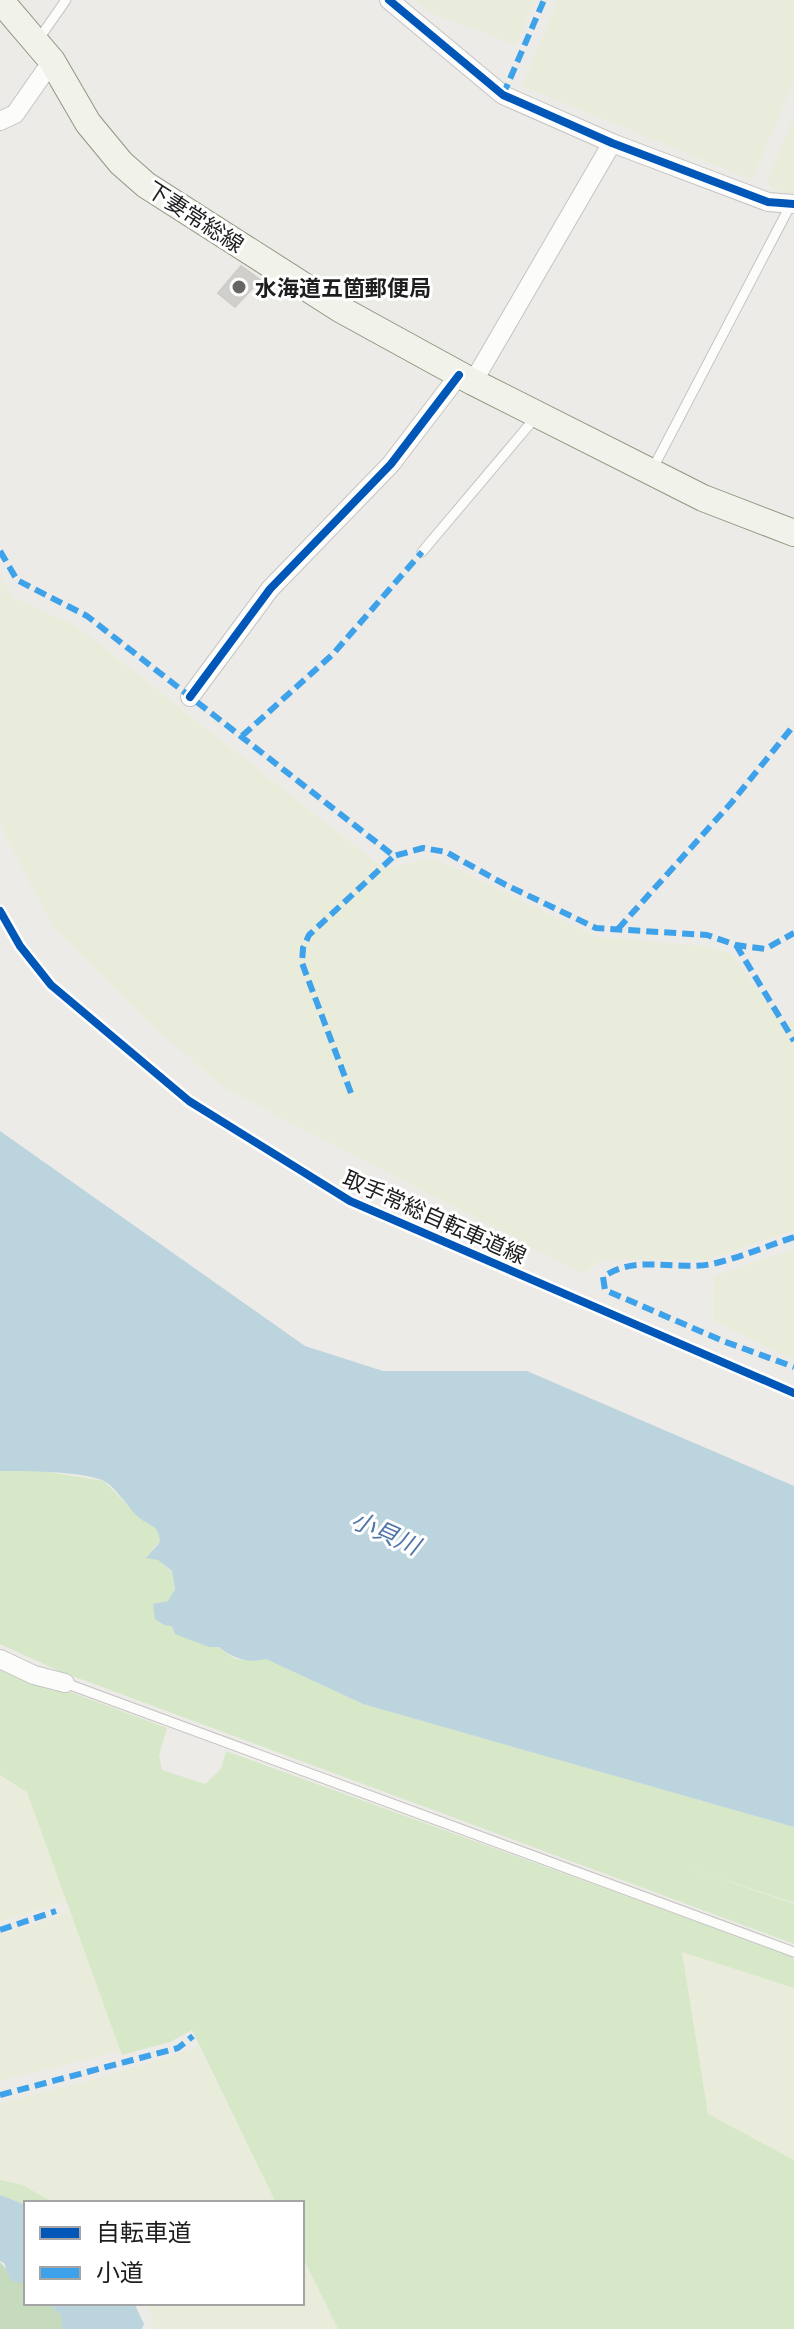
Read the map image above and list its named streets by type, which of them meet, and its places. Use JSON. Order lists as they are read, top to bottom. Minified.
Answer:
{"streets":{"main road":["下妻常総線"],"lane":["取手常総自転車道線"]},"water":["小貝川"],"places":["水海道五箇郵便局"],"legend":["自転車道","小道"]}
